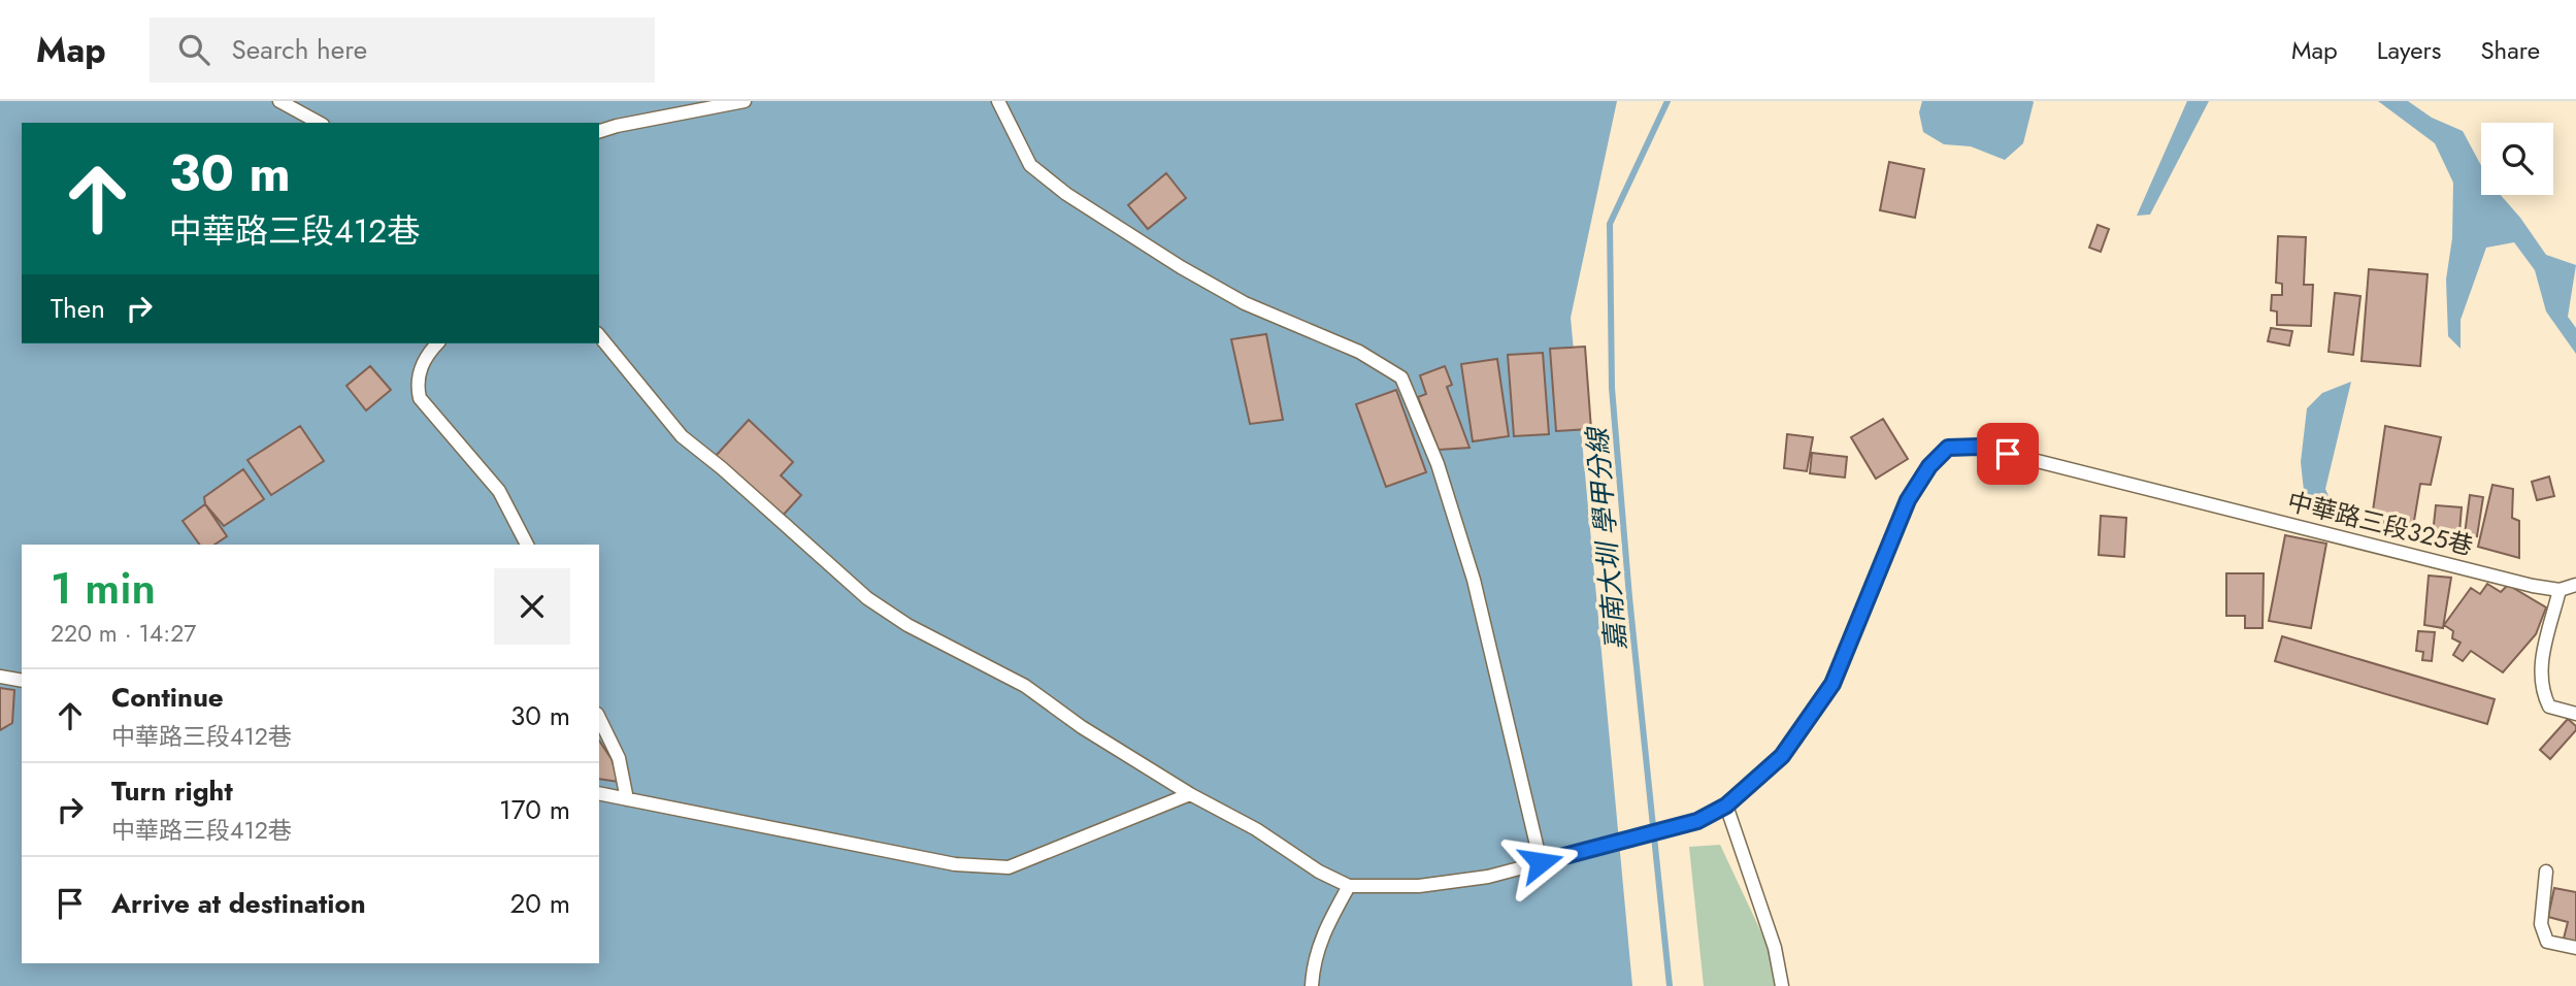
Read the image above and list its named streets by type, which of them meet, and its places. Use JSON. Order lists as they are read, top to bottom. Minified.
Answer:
{"streets":{"lane":["中華路三段325巷"]},"water":["嘉南大圳 學甲分線"],"page":{"header":"Map","search":"Search here","nav":["Map","Layers","Share"],"turn":["30 m","中華路三段412巷"],"then":"Then","heading":["1 min","220 m · 14:27"],"list":[{"name":"Continue","note":"中華路三段412巷","value":"30 m"},{"name":"Turn right","note":"中華路三段412巷","value":"170 m"},{"name":"Arrive at destination","value":"20 m"}]}}
